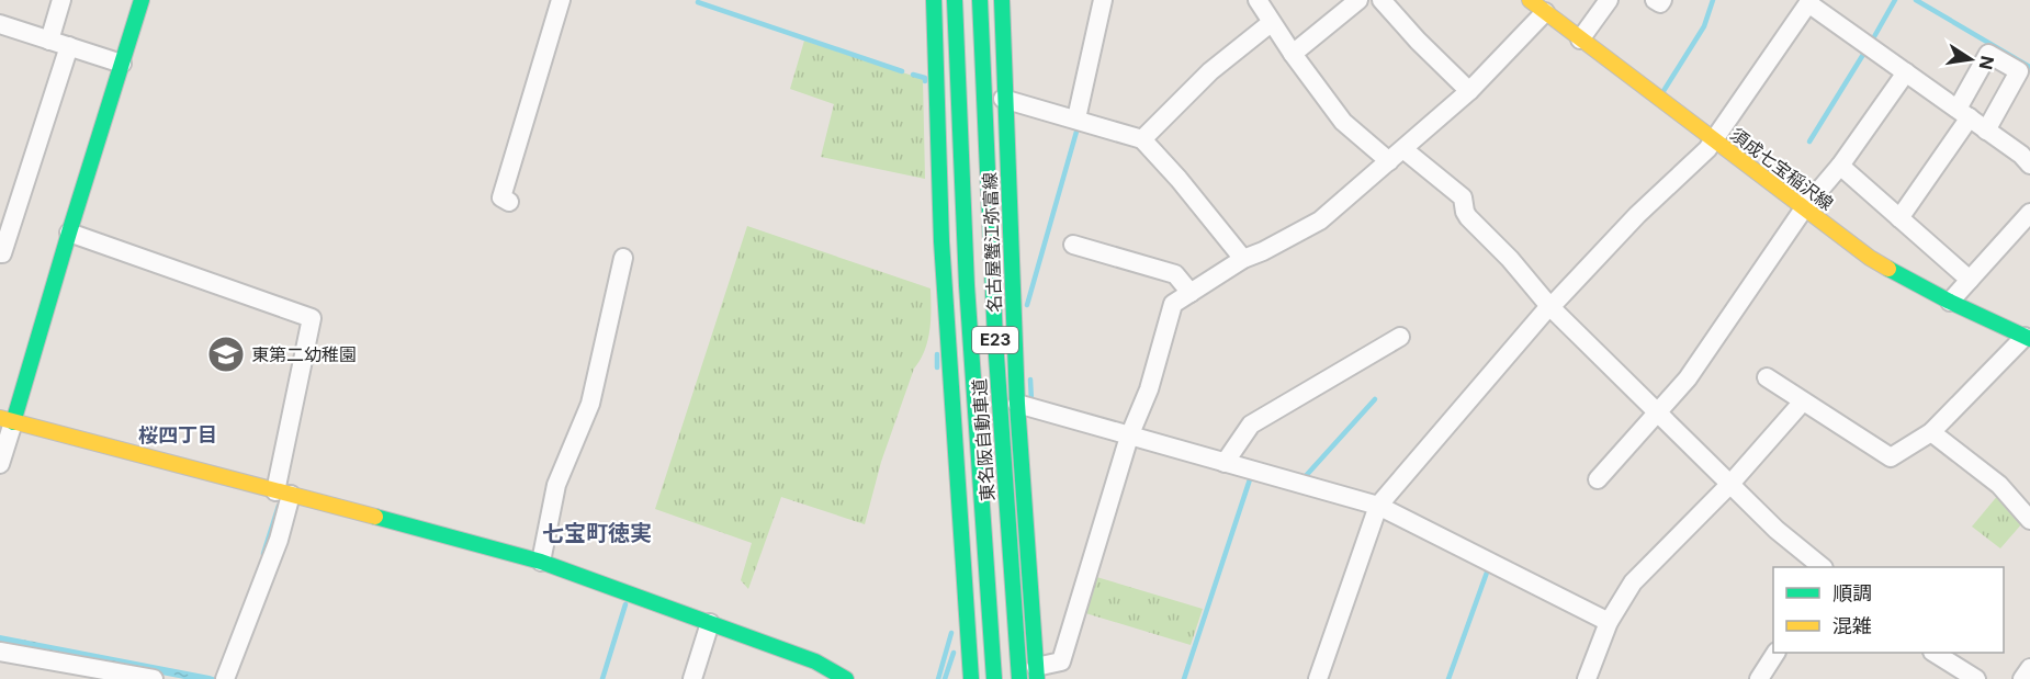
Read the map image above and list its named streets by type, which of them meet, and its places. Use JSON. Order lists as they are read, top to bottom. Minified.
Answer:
{"streets":{"main road":["須成七宝稲沢線","名古屋蟹江弥富線","E23","東名阪自動車道"]},"districts":["桜四丁目","七宝町徳実"],"places":{"school or university":["東第二幼稚園"]},"legend":["順調","混雑"],"north":"right"}
